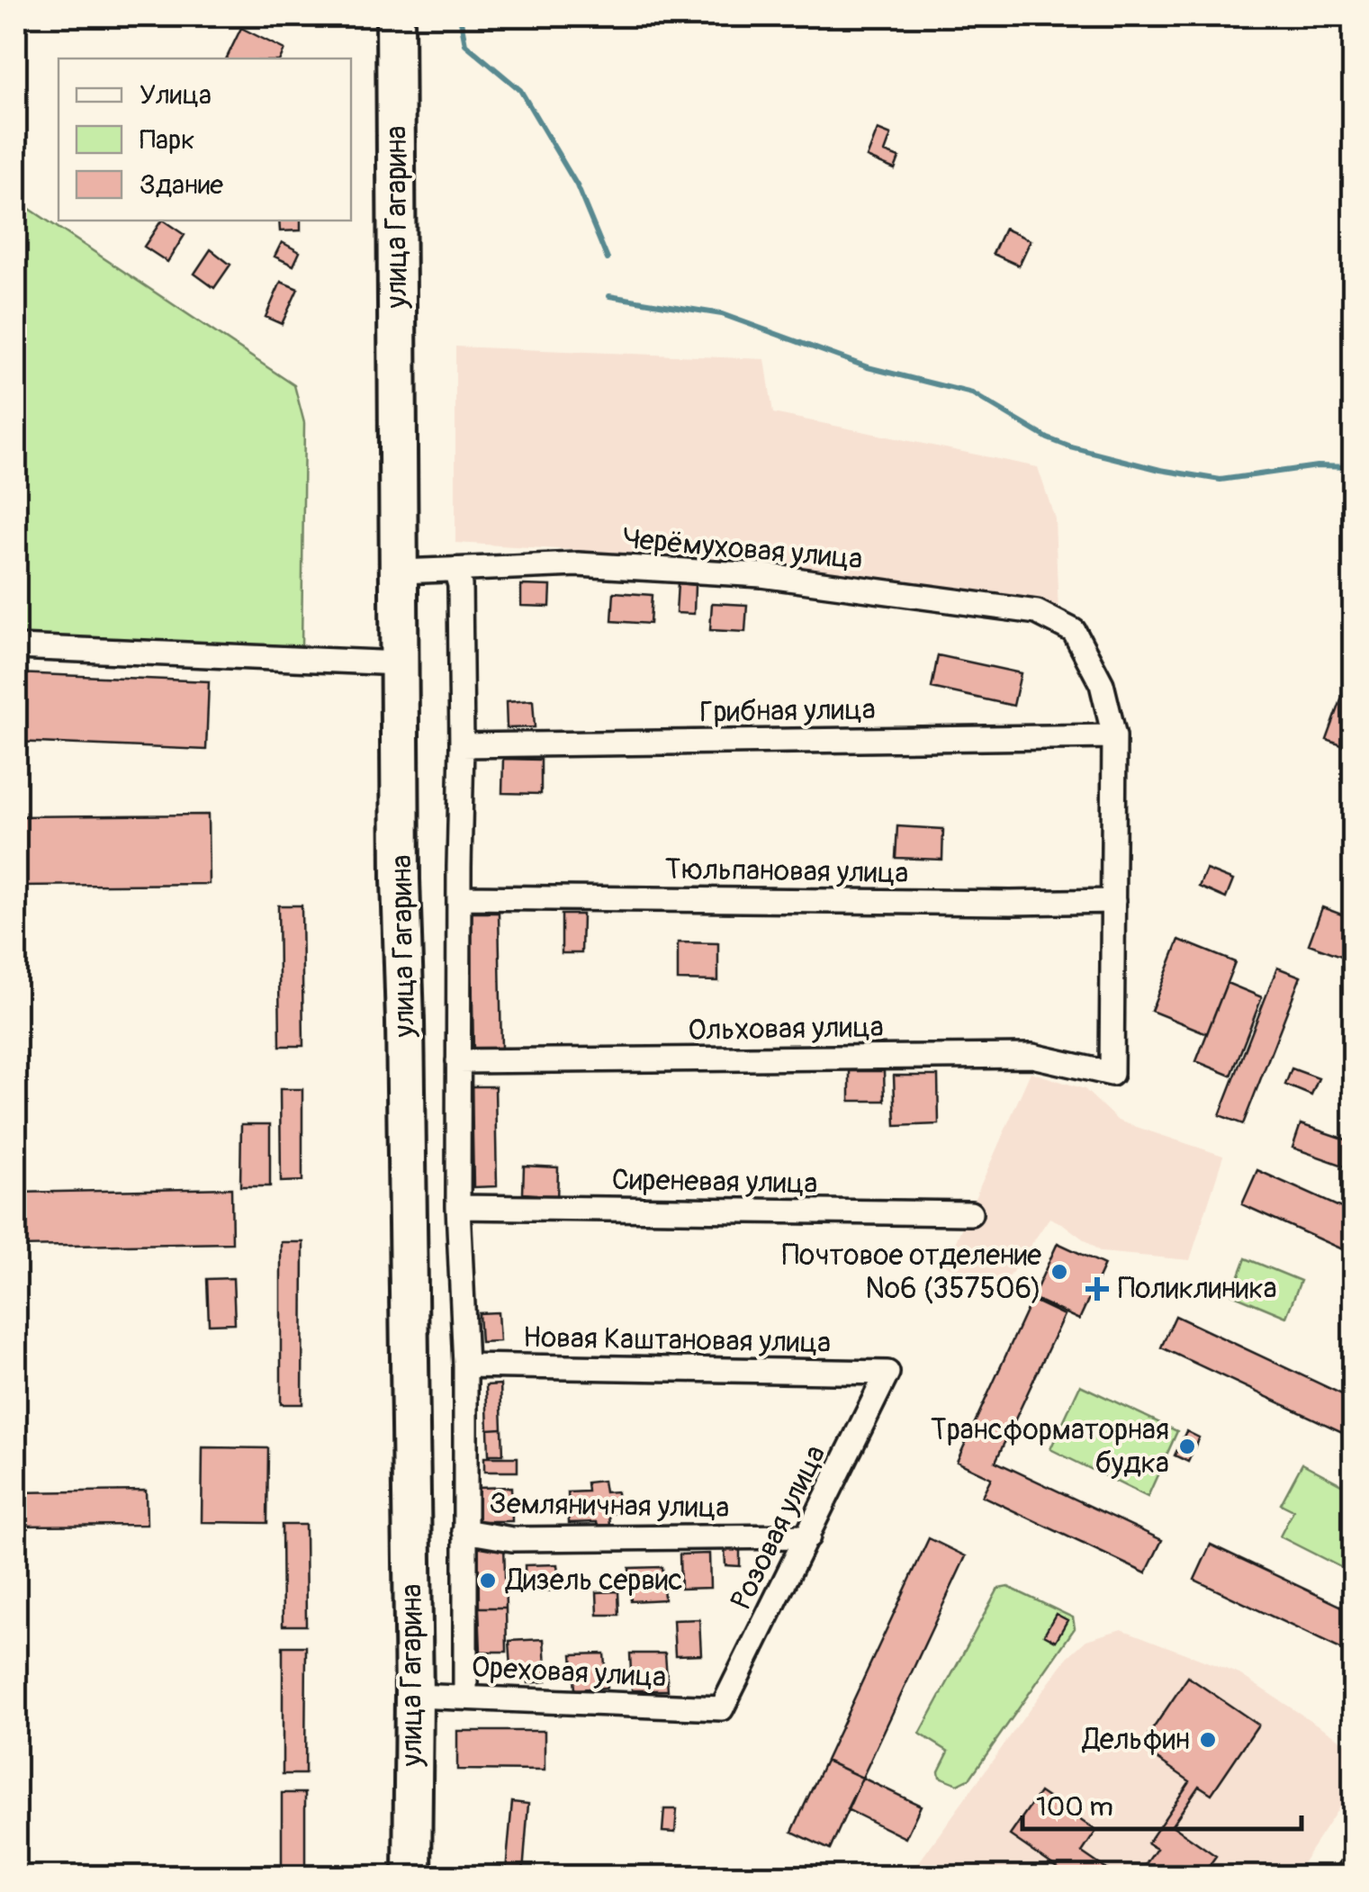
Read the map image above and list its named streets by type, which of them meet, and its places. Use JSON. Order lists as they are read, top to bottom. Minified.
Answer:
{"streets":{"main road":["улица Гагарина"],"street":["Черёмуховая улица","Грибная улица","Тюльпановая улица","Ольховая улица","Сиреневая улица","Новая Каштановая улица","Земляничная улица","Розовая улица","Ореховая улица"]},"crossings":[["улица Гагарина","Черёмуховая улица"],["улица Гагарина","Ореховая улица"],["Черёмуховая улица","Грибная улица"],["Тюльпановая улица","Ольховая улица"],["Новая Каштановая улица","Розовая улица"],["Земляничная улица","Розовая улица"],["Розовая улица","Ореховая улица"]],"places":{"other":["Почтовое отделение №6 (357506)","Трансформаторная будка","Дизель сервис","Дельфин"],"health":["Поликлиника"]},"legend":["Улица","Парк","Здание"],"scale_bar":"100 m"}
